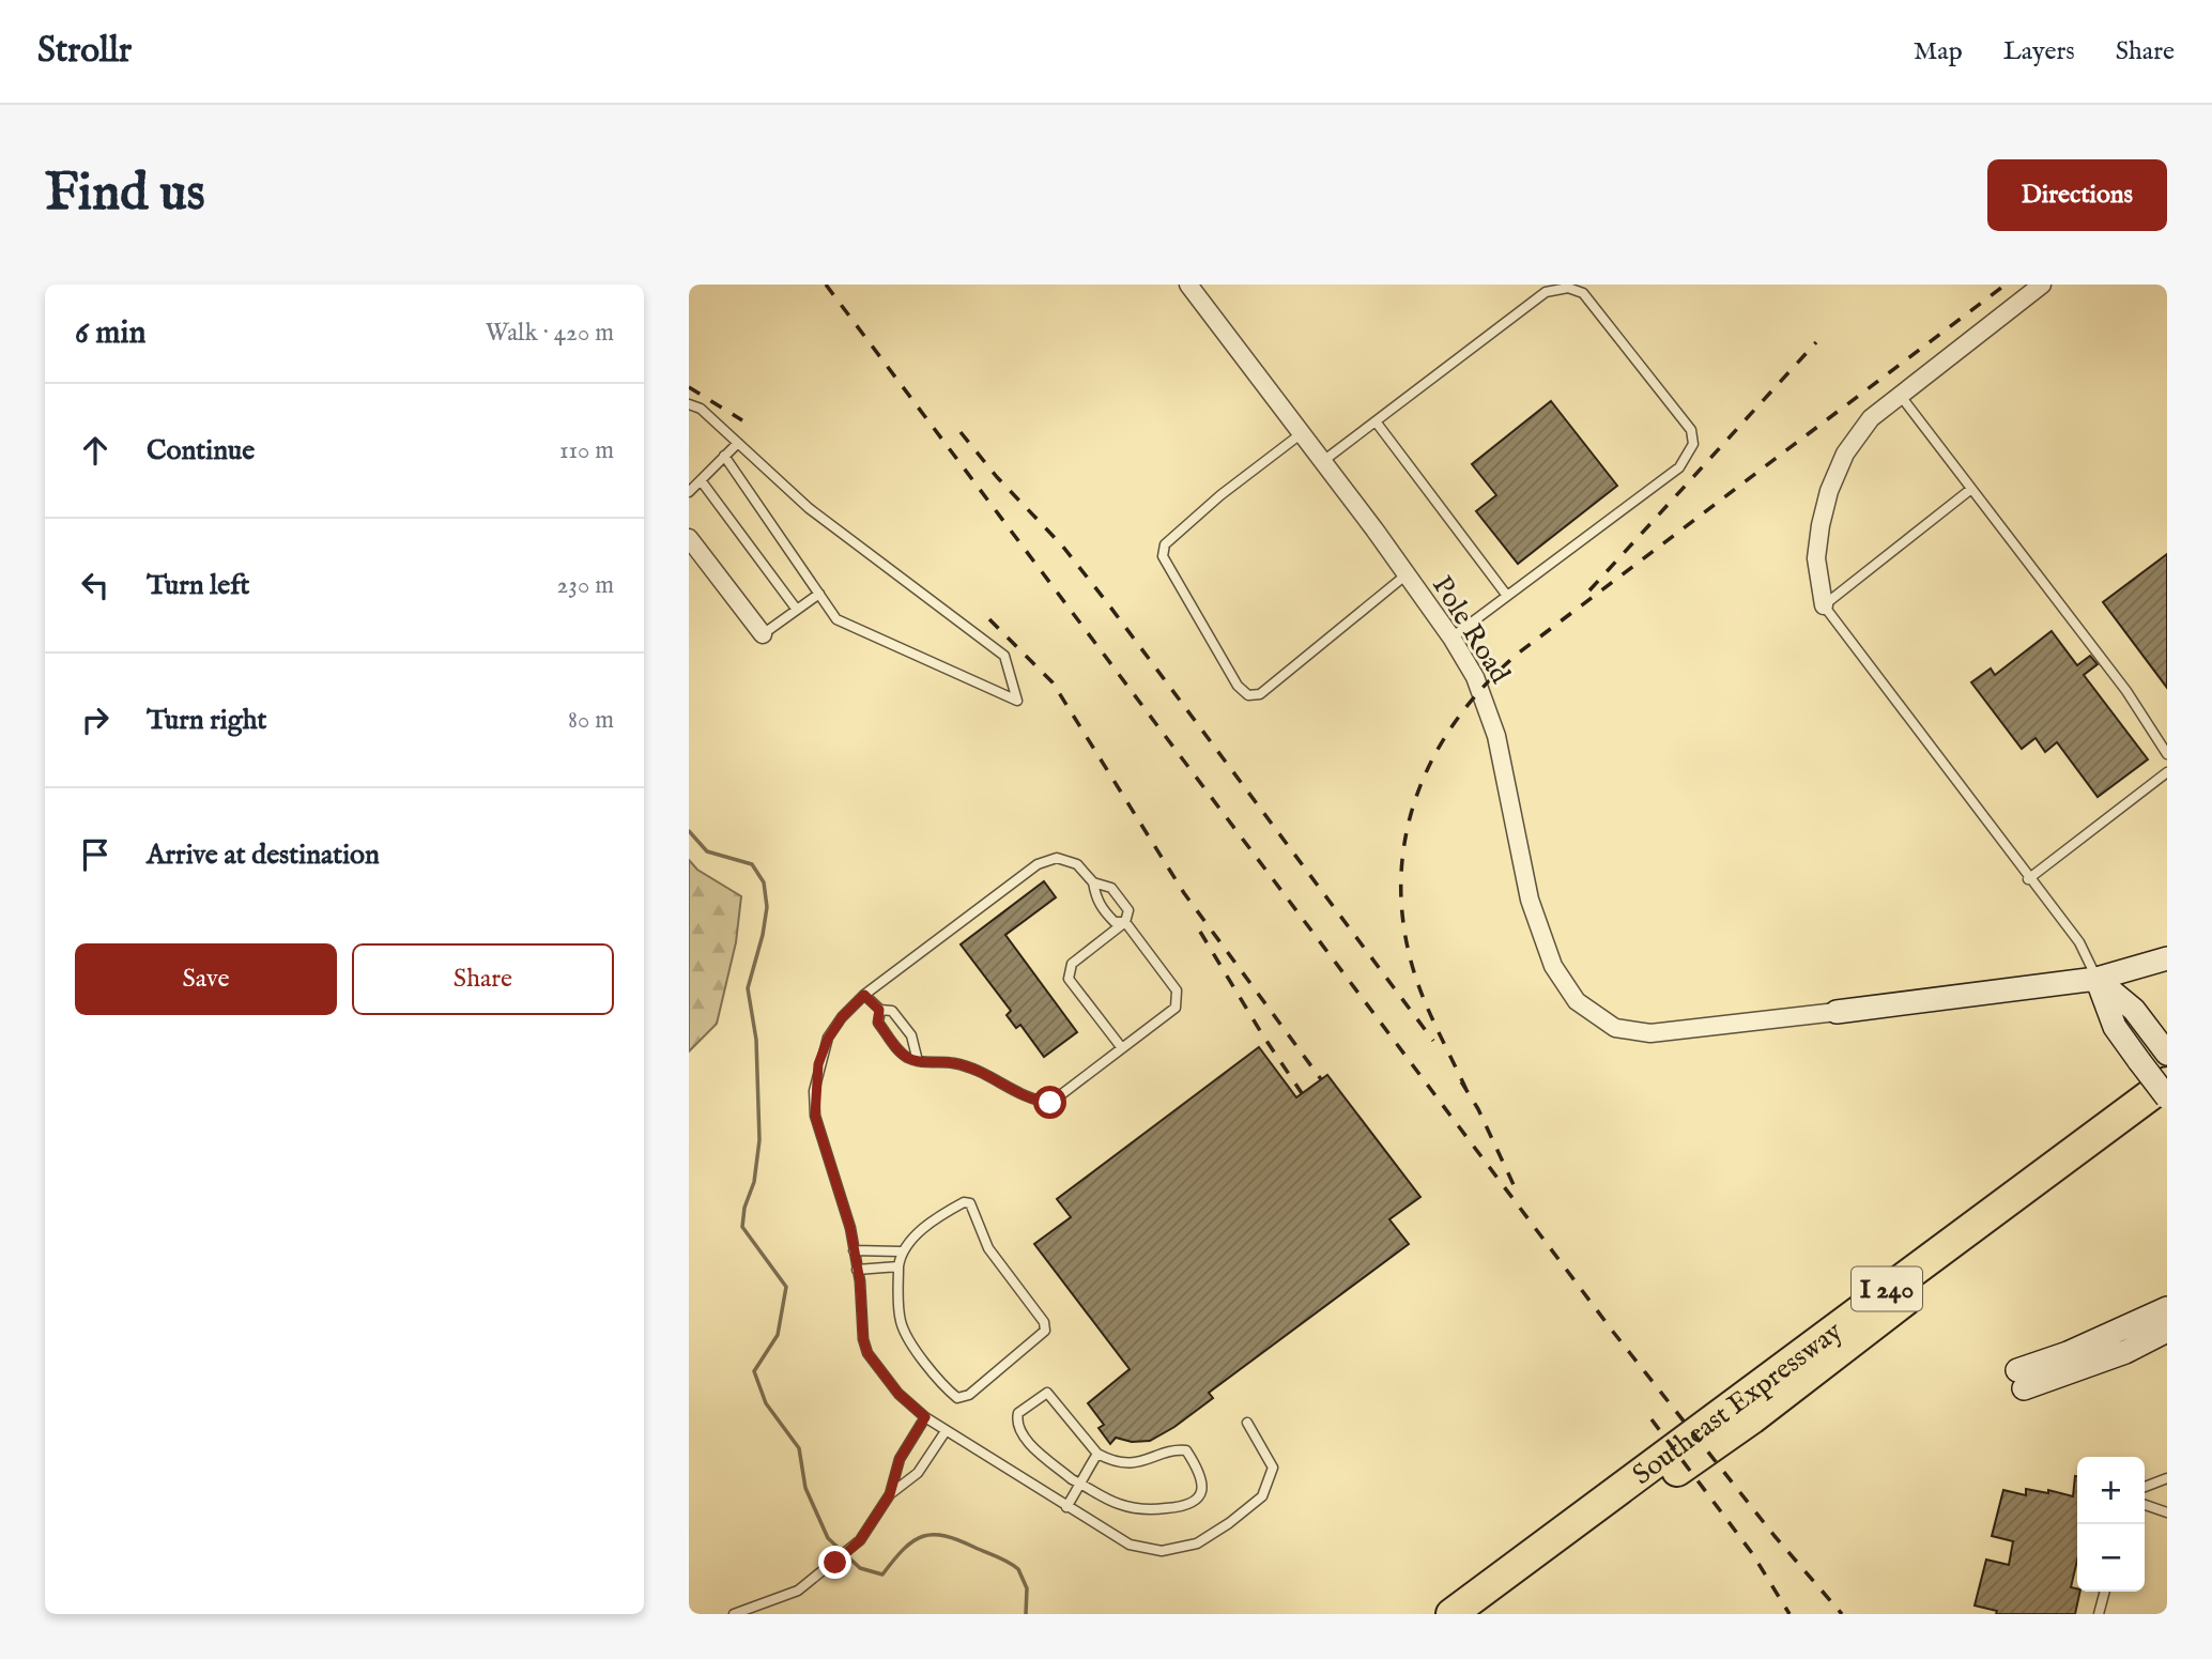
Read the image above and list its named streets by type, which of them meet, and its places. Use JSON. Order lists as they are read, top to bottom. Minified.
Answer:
{"streets":{"highway":["I 240","Southeast Expressway"],"street":["Pole Road"]},"page":{"header":"Strollr","nav":["Map","Layers","Share"],"buttons":["Directions",["Save","Share"]],"title":"Find us","heading":["6 min","Walk · 420 m"],"list":[["Continue","110 m"],["Turn left","230 m"],["Turn right","80 m"],"Arrive at destination"],"map_buttons":["+","−"]}}
